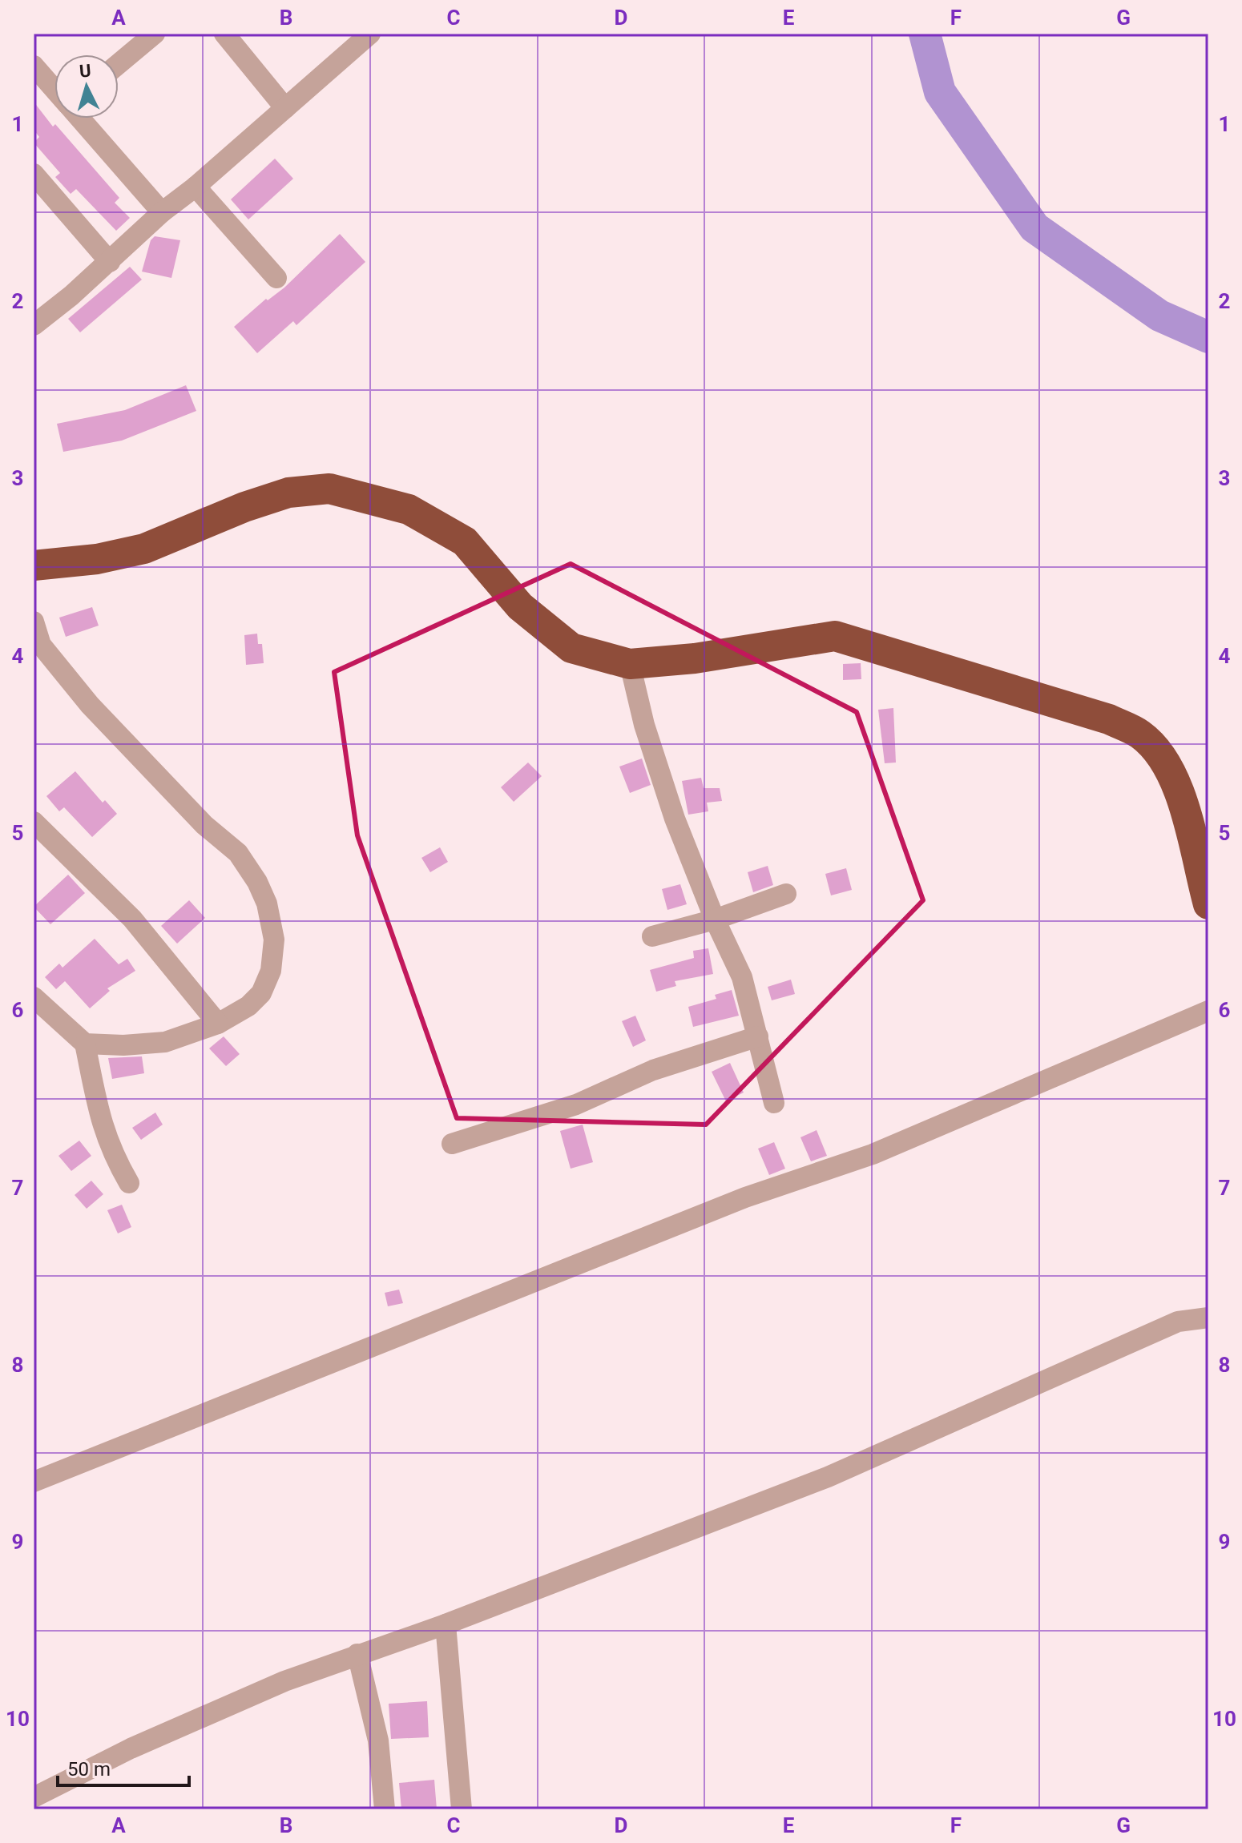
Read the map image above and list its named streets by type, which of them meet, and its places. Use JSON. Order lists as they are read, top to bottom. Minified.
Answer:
{"scale_bar":"50 m","north":"top","grid":{"columns":["A","B","C","D","E","F","G"],"rows":["1","2","3","4","5","6","7","8","9","10"]}}
